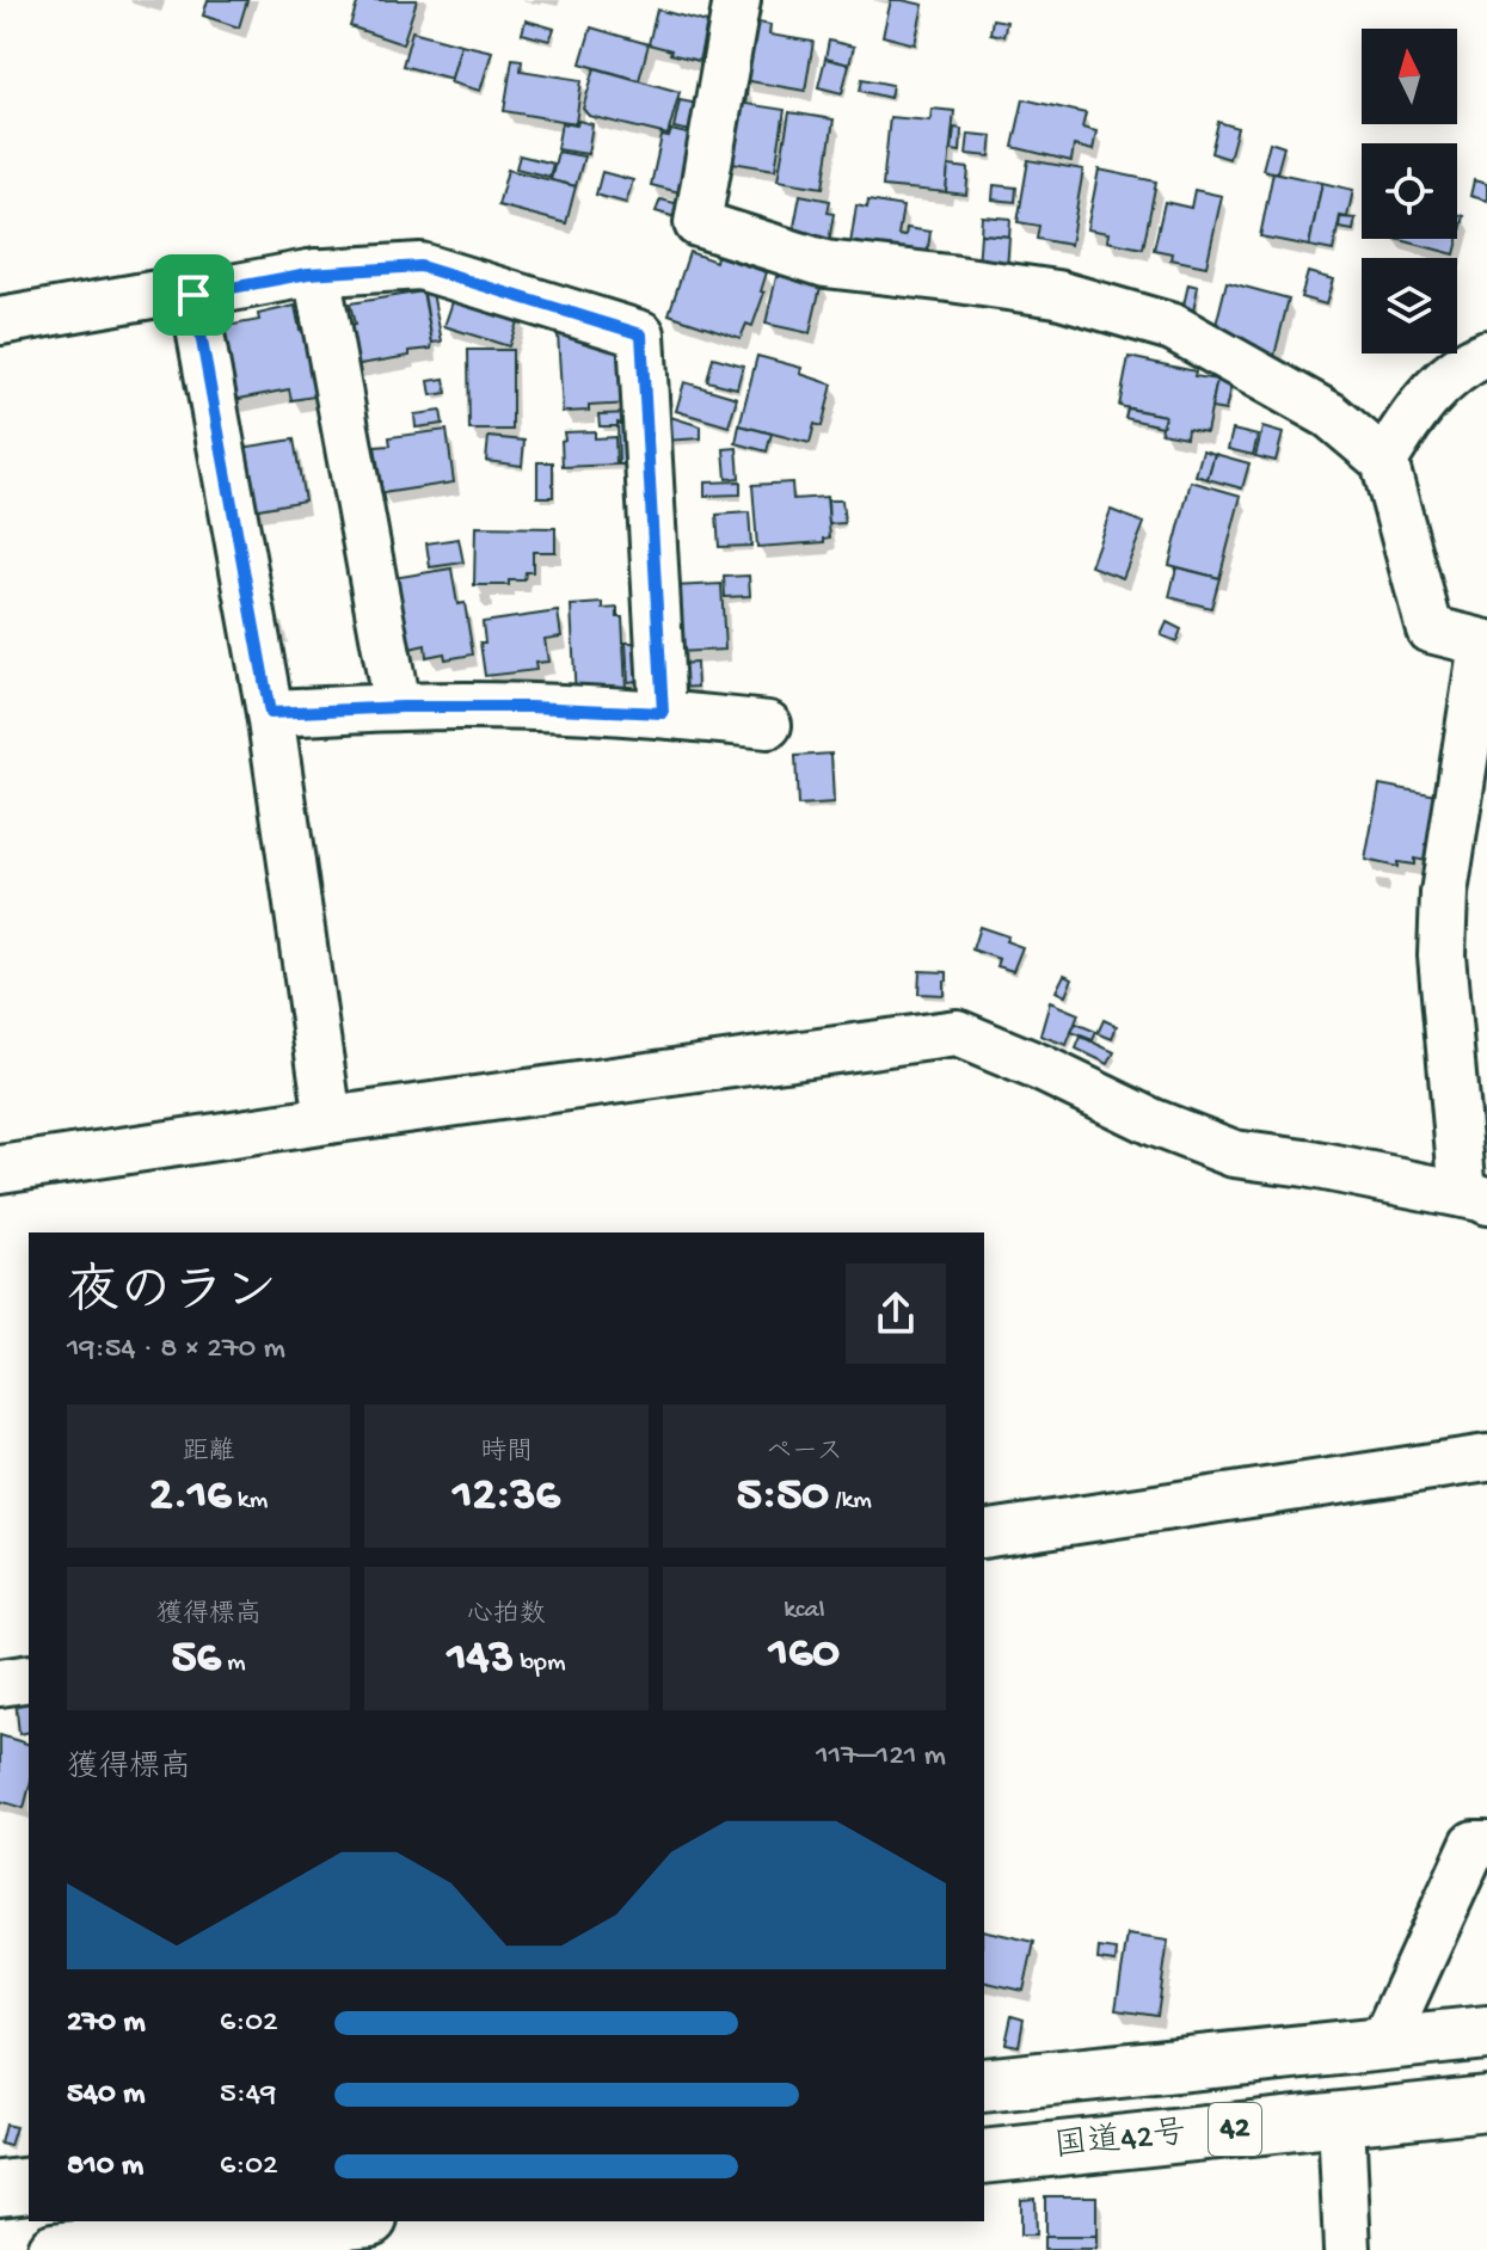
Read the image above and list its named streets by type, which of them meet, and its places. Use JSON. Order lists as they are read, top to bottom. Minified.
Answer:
{"streets":{"highway":["42","国道42号"]},"north":"top","page":{"heading":["夜のラン","19:54 · 8 × 270 m"],"stats":[["距離","2.16 km"],["時間","12:36"],["ペース","5:50 /km"],["獲得標高","56 m"],["心拍数","143 bpm"],["kcal","160"]],"chart":["獲得標高","117–121 m"],"list":[{"name":"270 m","note":"6:02"},{"name":"540 m","note":"5:49"},{"name":"810 m","note":"6:02"}]}}
